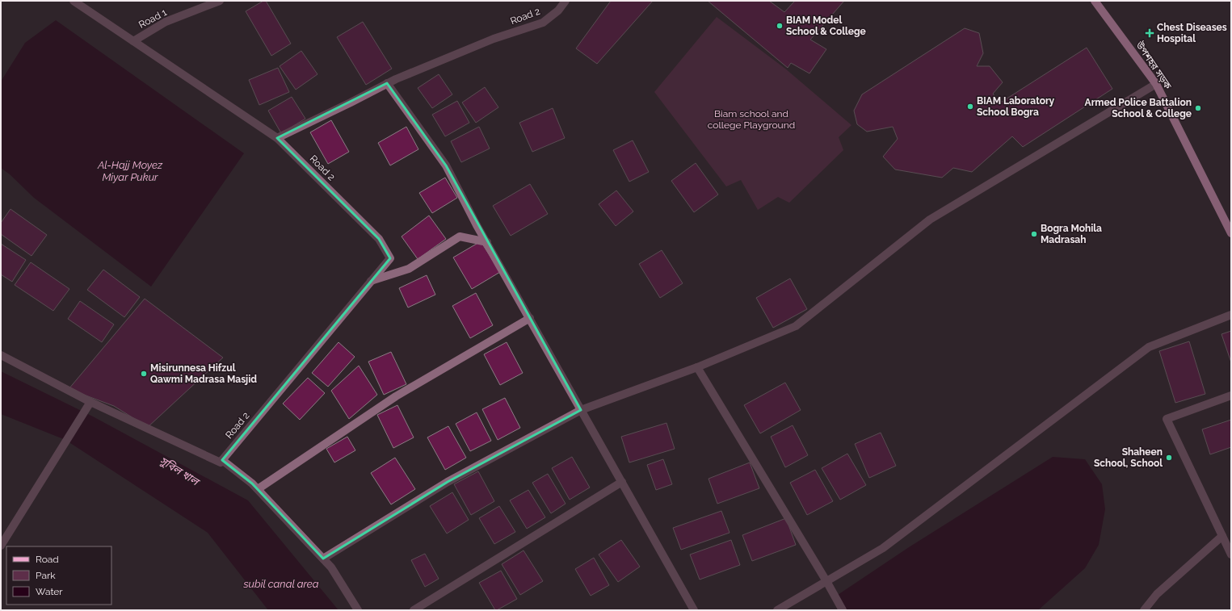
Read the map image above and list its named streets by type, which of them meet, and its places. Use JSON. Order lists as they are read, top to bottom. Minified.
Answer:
{"streets":{"main road":["উপশহর সড়ক"],"street":["Road 2","Road 1"]},"water":["Al-Hajj Moyez Miyar Pukur","সুবিল খাল","subil canal area"],"parks":["Biam school and college Playground"],"places":{"other":["BIAM Model School & College","BIAM Laboratory School Bogra","Armed Police Battalion School & College","Bogra Mohila Madrasah","Misirunnesa Hifzul Qawmi Madrasa Masjid","Shaheen School, School"],"health":["Chest Diseases Hospital"]},"legend":["Road","Park","Water"]}
